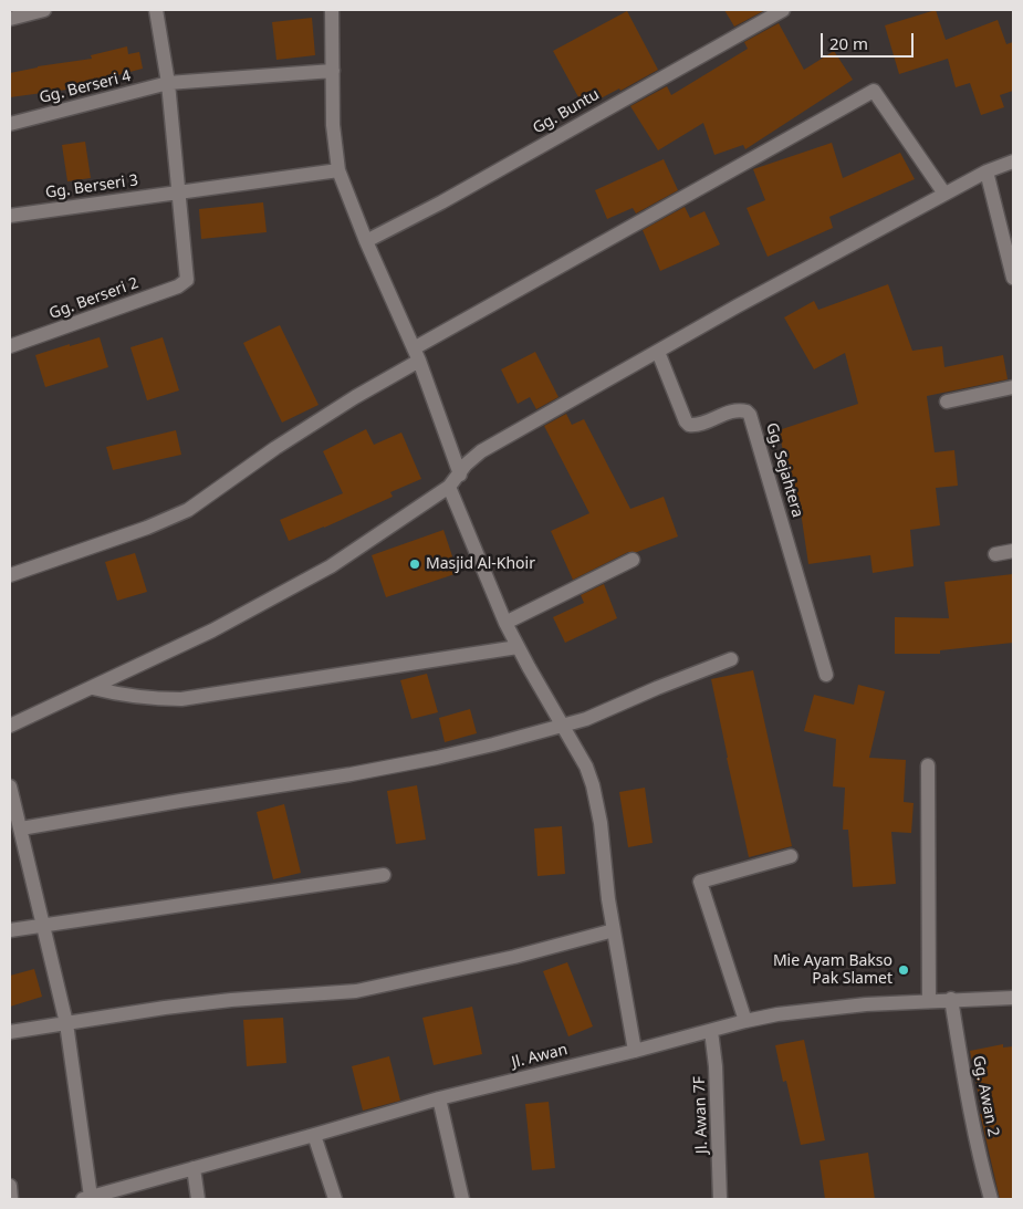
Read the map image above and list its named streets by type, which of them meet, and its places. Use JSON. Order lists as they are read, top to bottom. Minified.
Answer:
{"streets":{"street":["Gg. Berseri 4","Gg. Buntu","Gg. Berseri 3","Gg. Berseri 2","Gg. Sejahtera","Jl. Awan","Gg. Awan 2","Jl. Awan 7F"]},"crossings":[["Gg. Berseri 3","Gg. Berseri 2"],["Jl. Awan","Gg. Awan 2"],["Jl. Awan","Jl. Awan 7F"]],"places":["Masjid Al-Khoir","Mie Ayam Bakso Pak Slamet"],"scale_bar":"20 m"}
